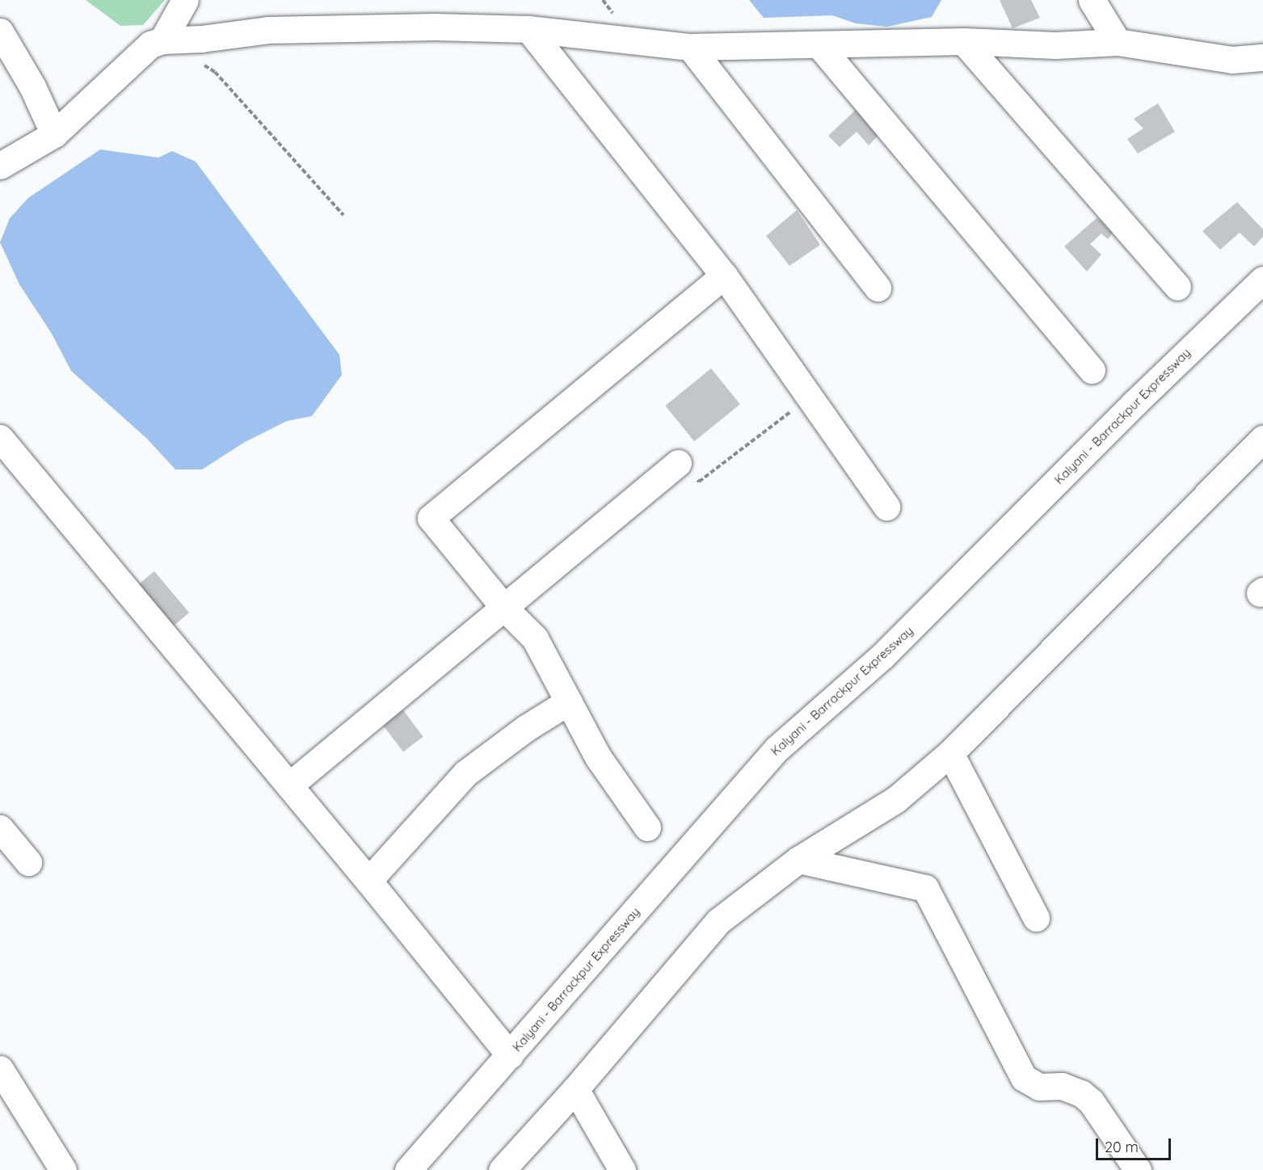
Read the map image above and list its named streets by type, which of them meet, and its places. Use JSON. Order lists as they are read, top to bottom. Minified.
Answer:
{"streets":{"main road":["Kalyani - Barrackpur Expressway"]},"scale_bar":"20 m"}
